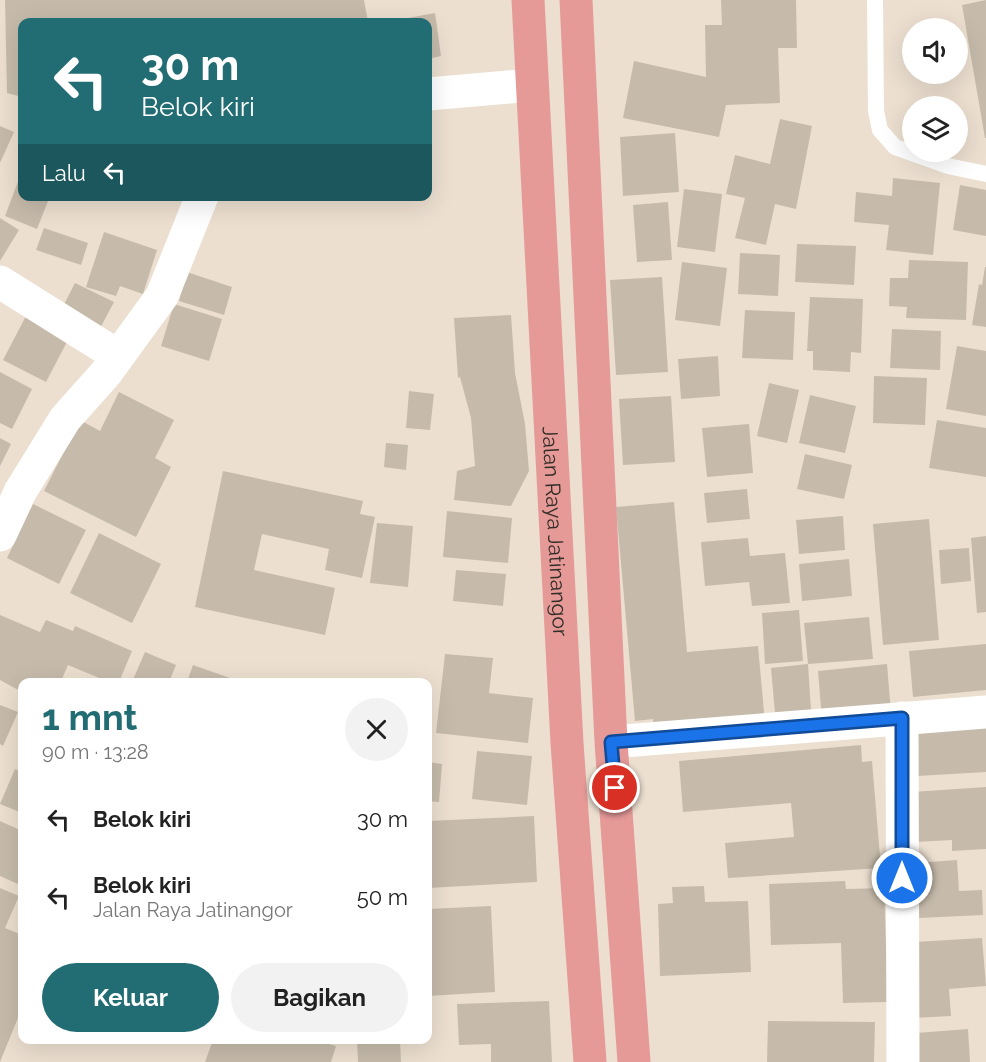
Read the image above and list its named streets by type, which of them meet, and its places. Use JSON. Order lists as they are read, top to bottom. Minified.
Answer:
{"streets":{"highway":["Jalan Raya Jatinangor"]},"page":{"turn":["30 m","Belok kiri"],"then":"Lalu","heading":["1 mnt","90 m · 13:28"],"list":[{"name":"Belok kiri","value":"30 m"},{"name":"Belok kiri","note":"Jalan Raya Jatinangor","value":"50 m"}],"buttons":["Keluar","Bagikan"]}}
